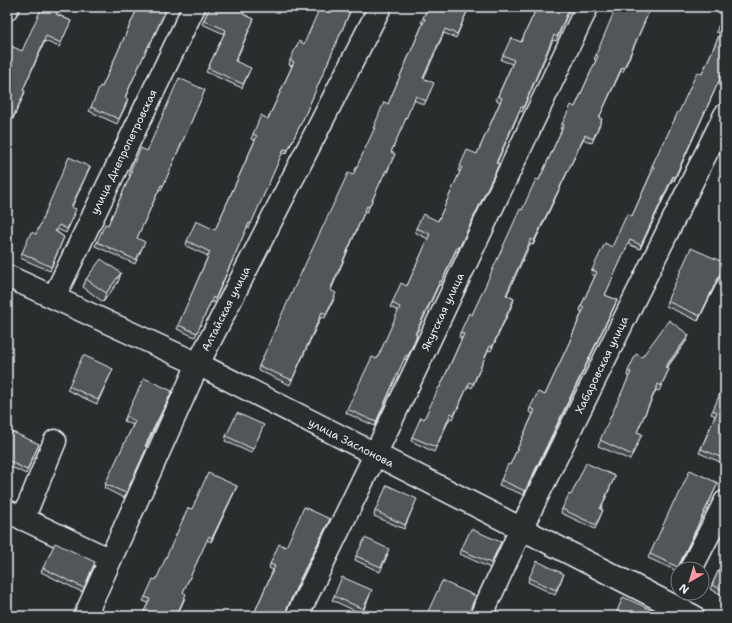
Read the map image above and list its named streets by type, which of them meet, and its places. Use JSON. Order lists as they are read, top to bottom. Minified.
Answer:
{"streets":{"street":["улица Днепропетровская","Алтайская улица","Якутская улица","Хабаровская улица","улица Заслонова"]},"crossings":[["улица Днепропетровская","улица Заслонова"],["Алтайская улица","улица Заслонова"],["Якутская улица","улица Заслонова"],["Хабаровская улица","улица Заслонова"]],"north":"bottom left"}
